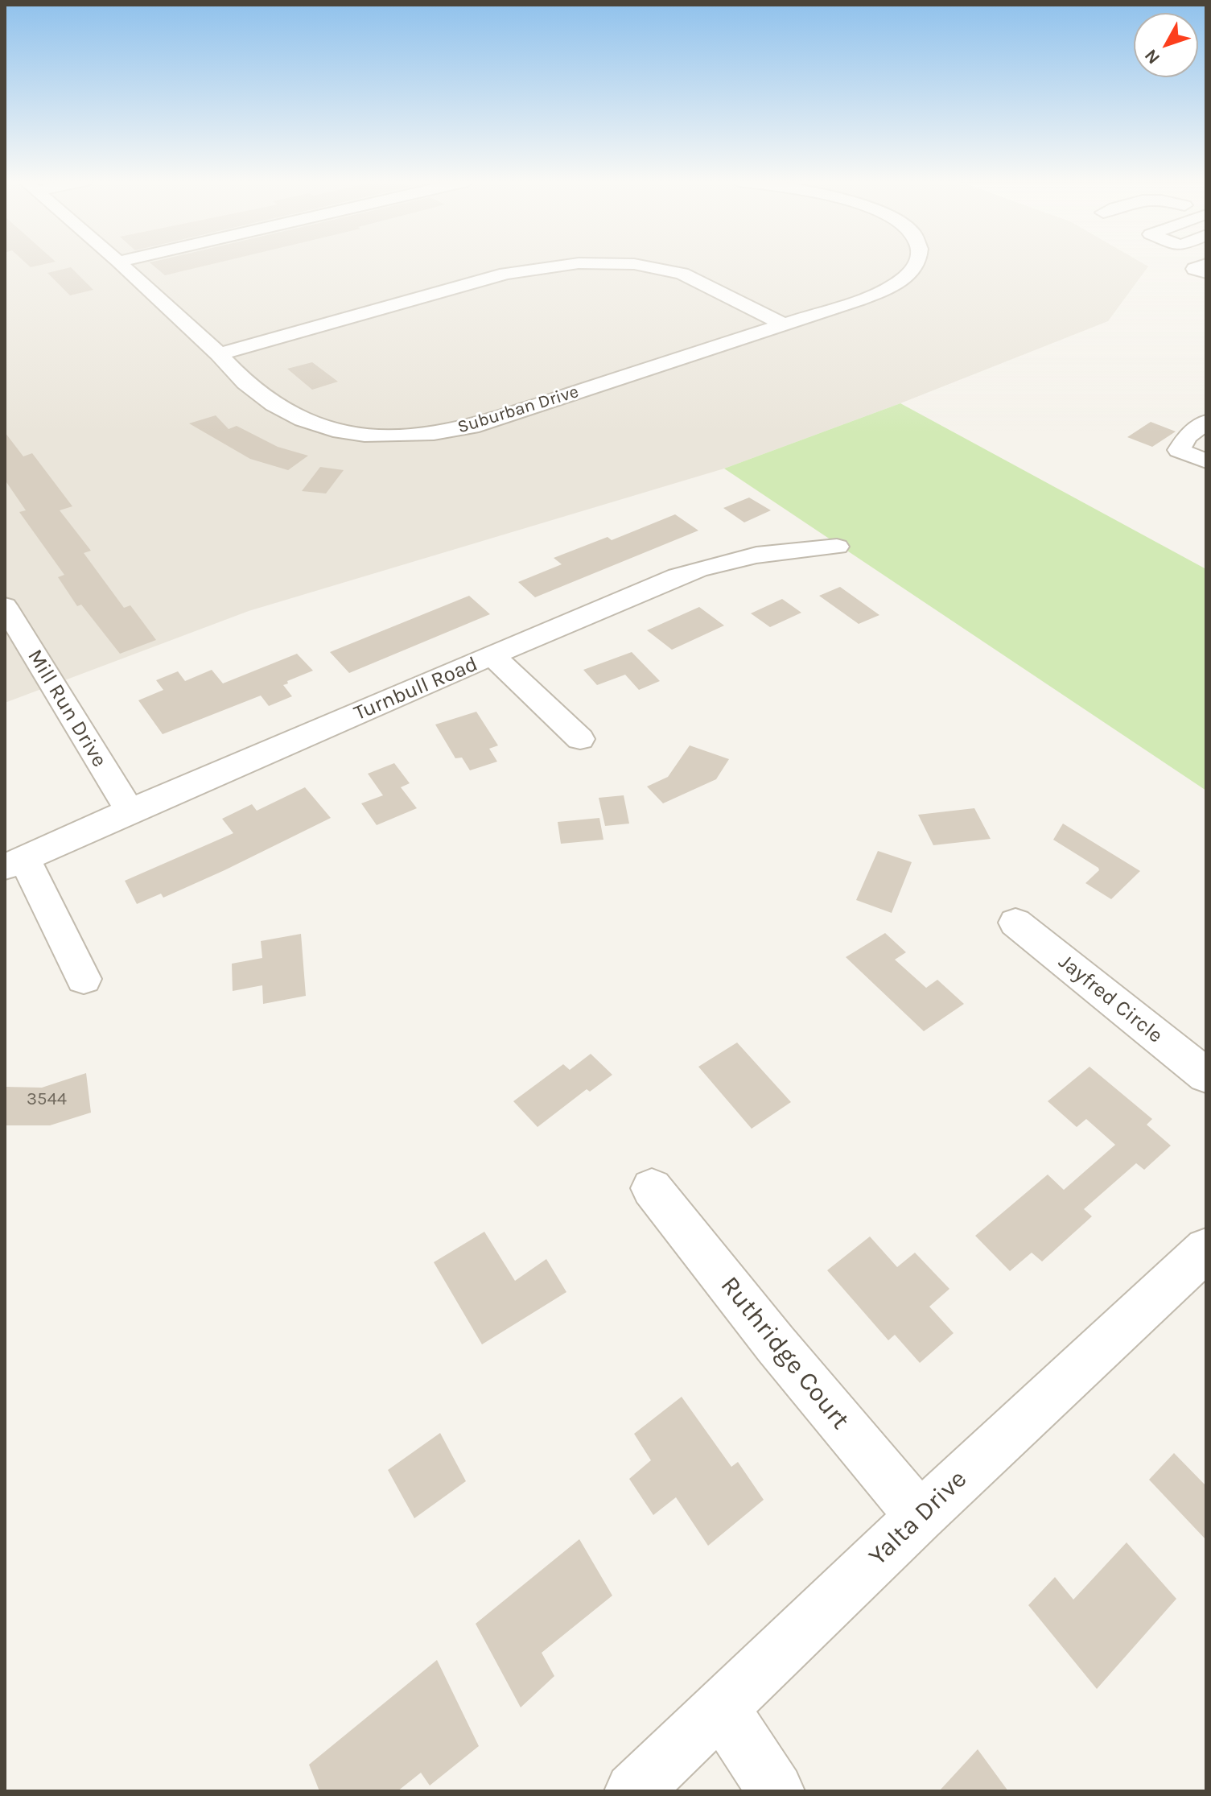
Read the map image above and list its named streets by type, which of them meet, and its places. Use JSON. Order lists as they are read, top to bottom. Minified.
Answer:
{"streets":{"street":["Suburban Drive","Turnbull Road","Mill Run Drive","Jayfred Circle","Ruthridge Court","Yalta Drive"]},"crossings":[["Turnbull Road","Mill Run Drive"],["Ruthridge Court","Yalta Drive"]],"house_numbers":["3544"],"north":"bottom left"}
